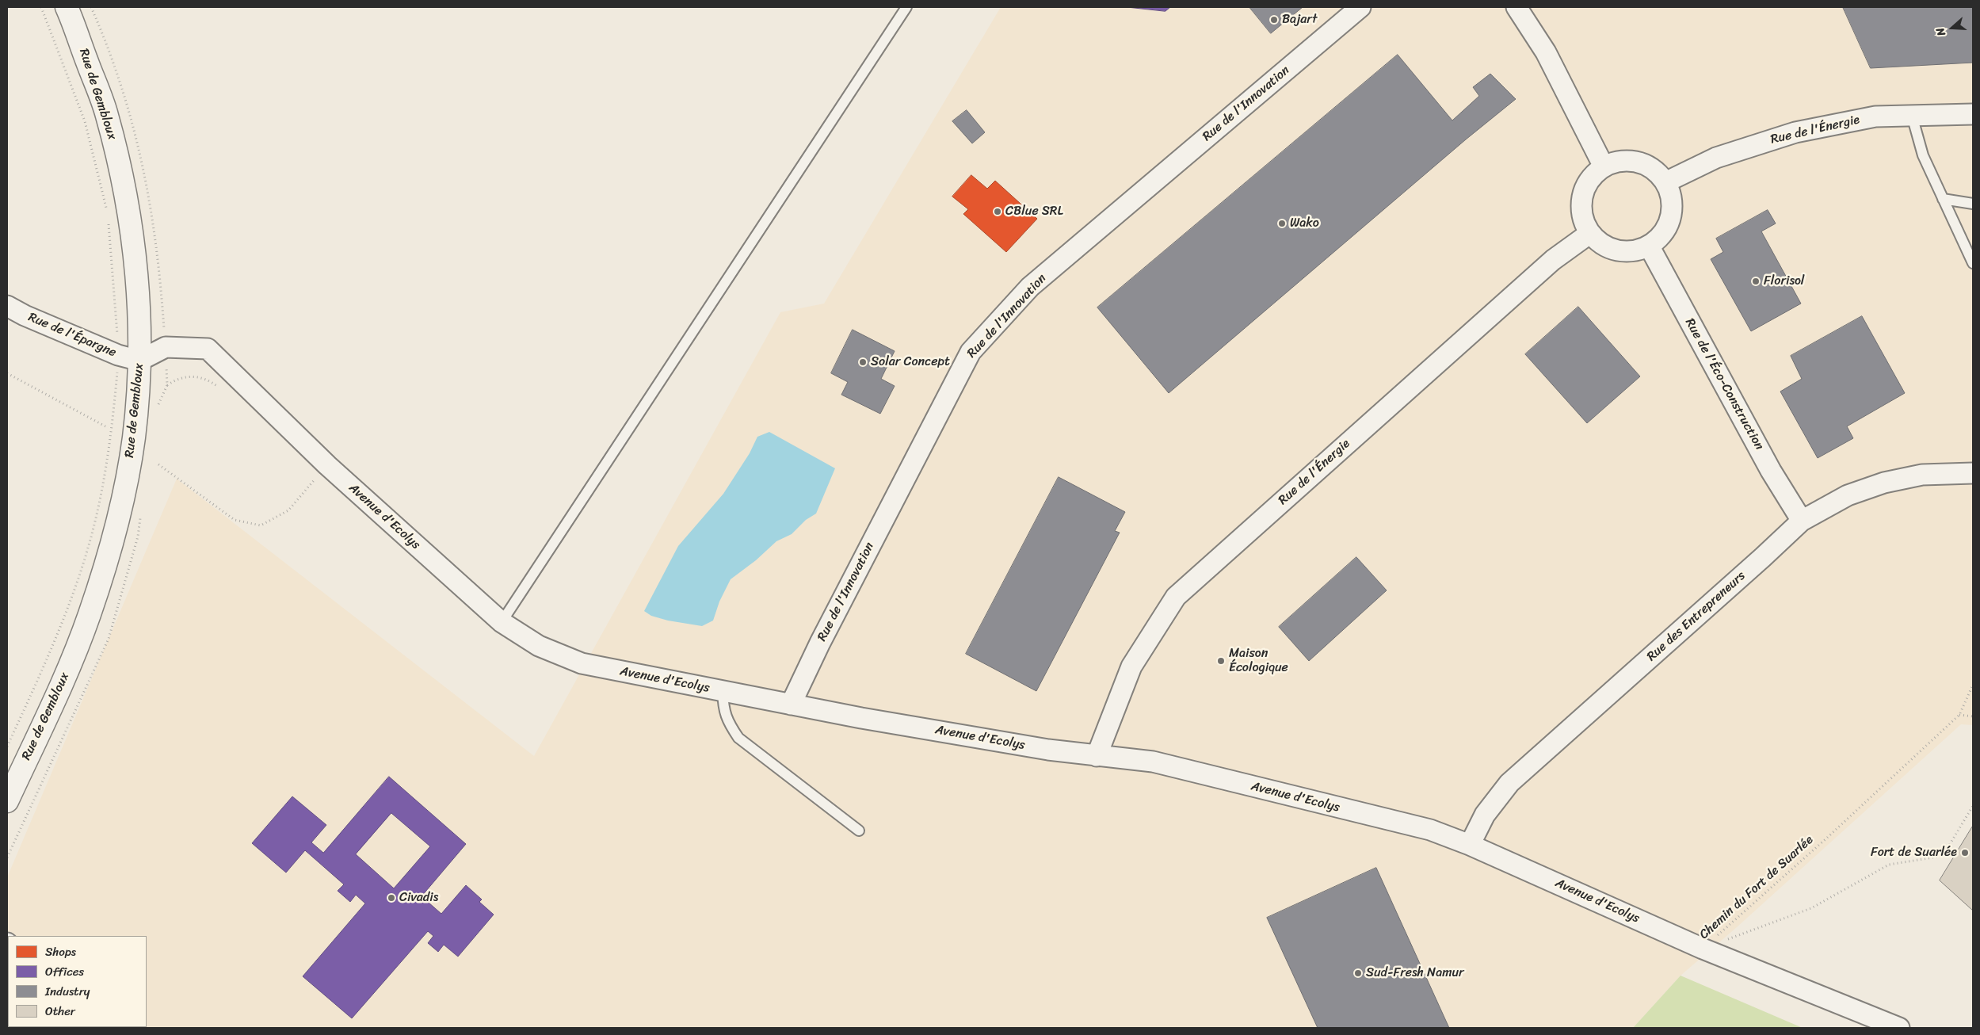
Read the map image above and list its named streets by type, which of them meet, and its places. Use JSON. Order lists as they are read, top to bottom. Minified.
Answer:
{"streets":{"main road":["Rue de Gembloux"],"street":["Rue de l'Innovation","Rue de l'Énergie","Rue de l'Épargne","Rue de l'Éco-Construction","Avenue d'Ecolys","Rue des Entrepreneurs"],"path":["Chemin du Fort de Suarlée"]},"crossings":[["Rue de Gembloux","Rue de l'Épargne"],["Rue de Gembloux","Avenue d'Ecolys"],["Rue de l'Innovation","Avenue d'Ecolys"],["Rue de l'Énergie","Rue de l'Éco-Construction"],["Rue de l'Énergie","Avenue d'Ecolys"],["Rue de l'Épargne","Avenue d'Ecolys"],["Rue de l'Éco-Construction","Rue des Entrepreneurs"],["Avenue d'Ecolys","Rue des Entrepreneurs"],["Avenue d'Ecolys","Chemin du Fort de Suarlée"]],"places":["Bajart","CBlue SRL","Wako","Florisol","Solar Concept","Maison Écologique","Fort de Suarlée","Civadis","Sud-Fresh Namur"],"legend":["Shops","Offices","Industry","Other"],"north":"left"}
